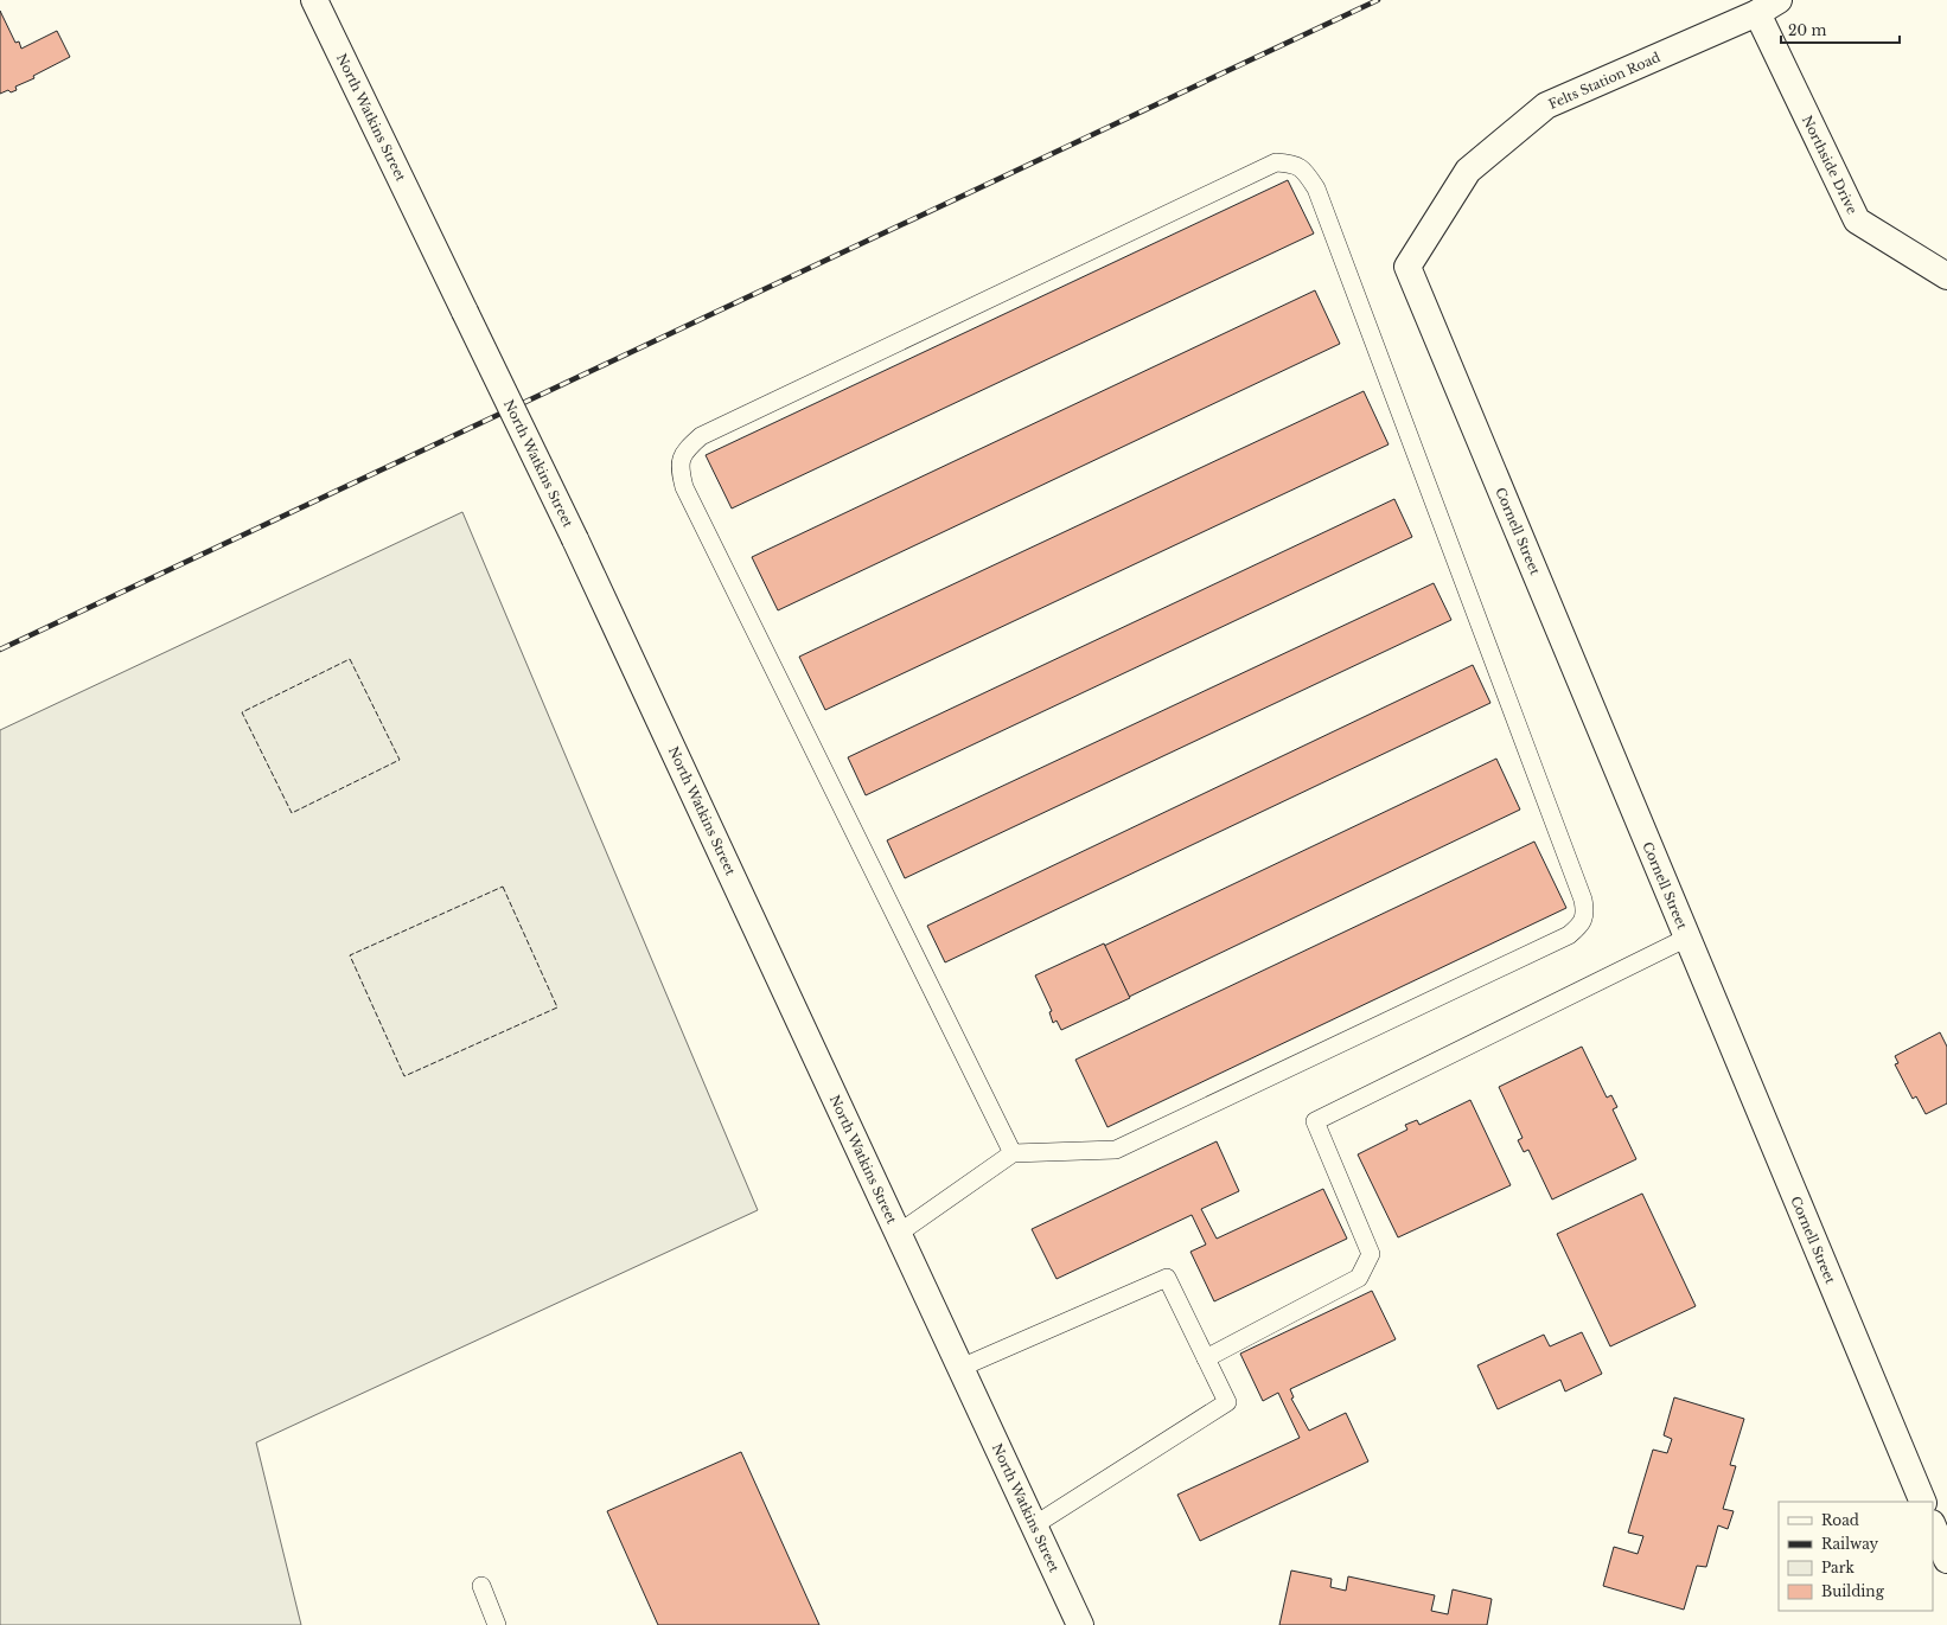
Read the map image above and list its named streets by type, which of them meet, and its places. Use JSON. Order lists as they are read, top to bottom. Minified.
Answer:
{"streets":{"street":["Felts Station Road","North Watkins Street","Northside Drive","Cornell Street"]},"crossings":[["Felts Station Road","Northside Drive"],["Felts Station Road","Cornell Street"]],"legend":["Road","Railway","Park","Building"],"scale_bar":"20 m"}
